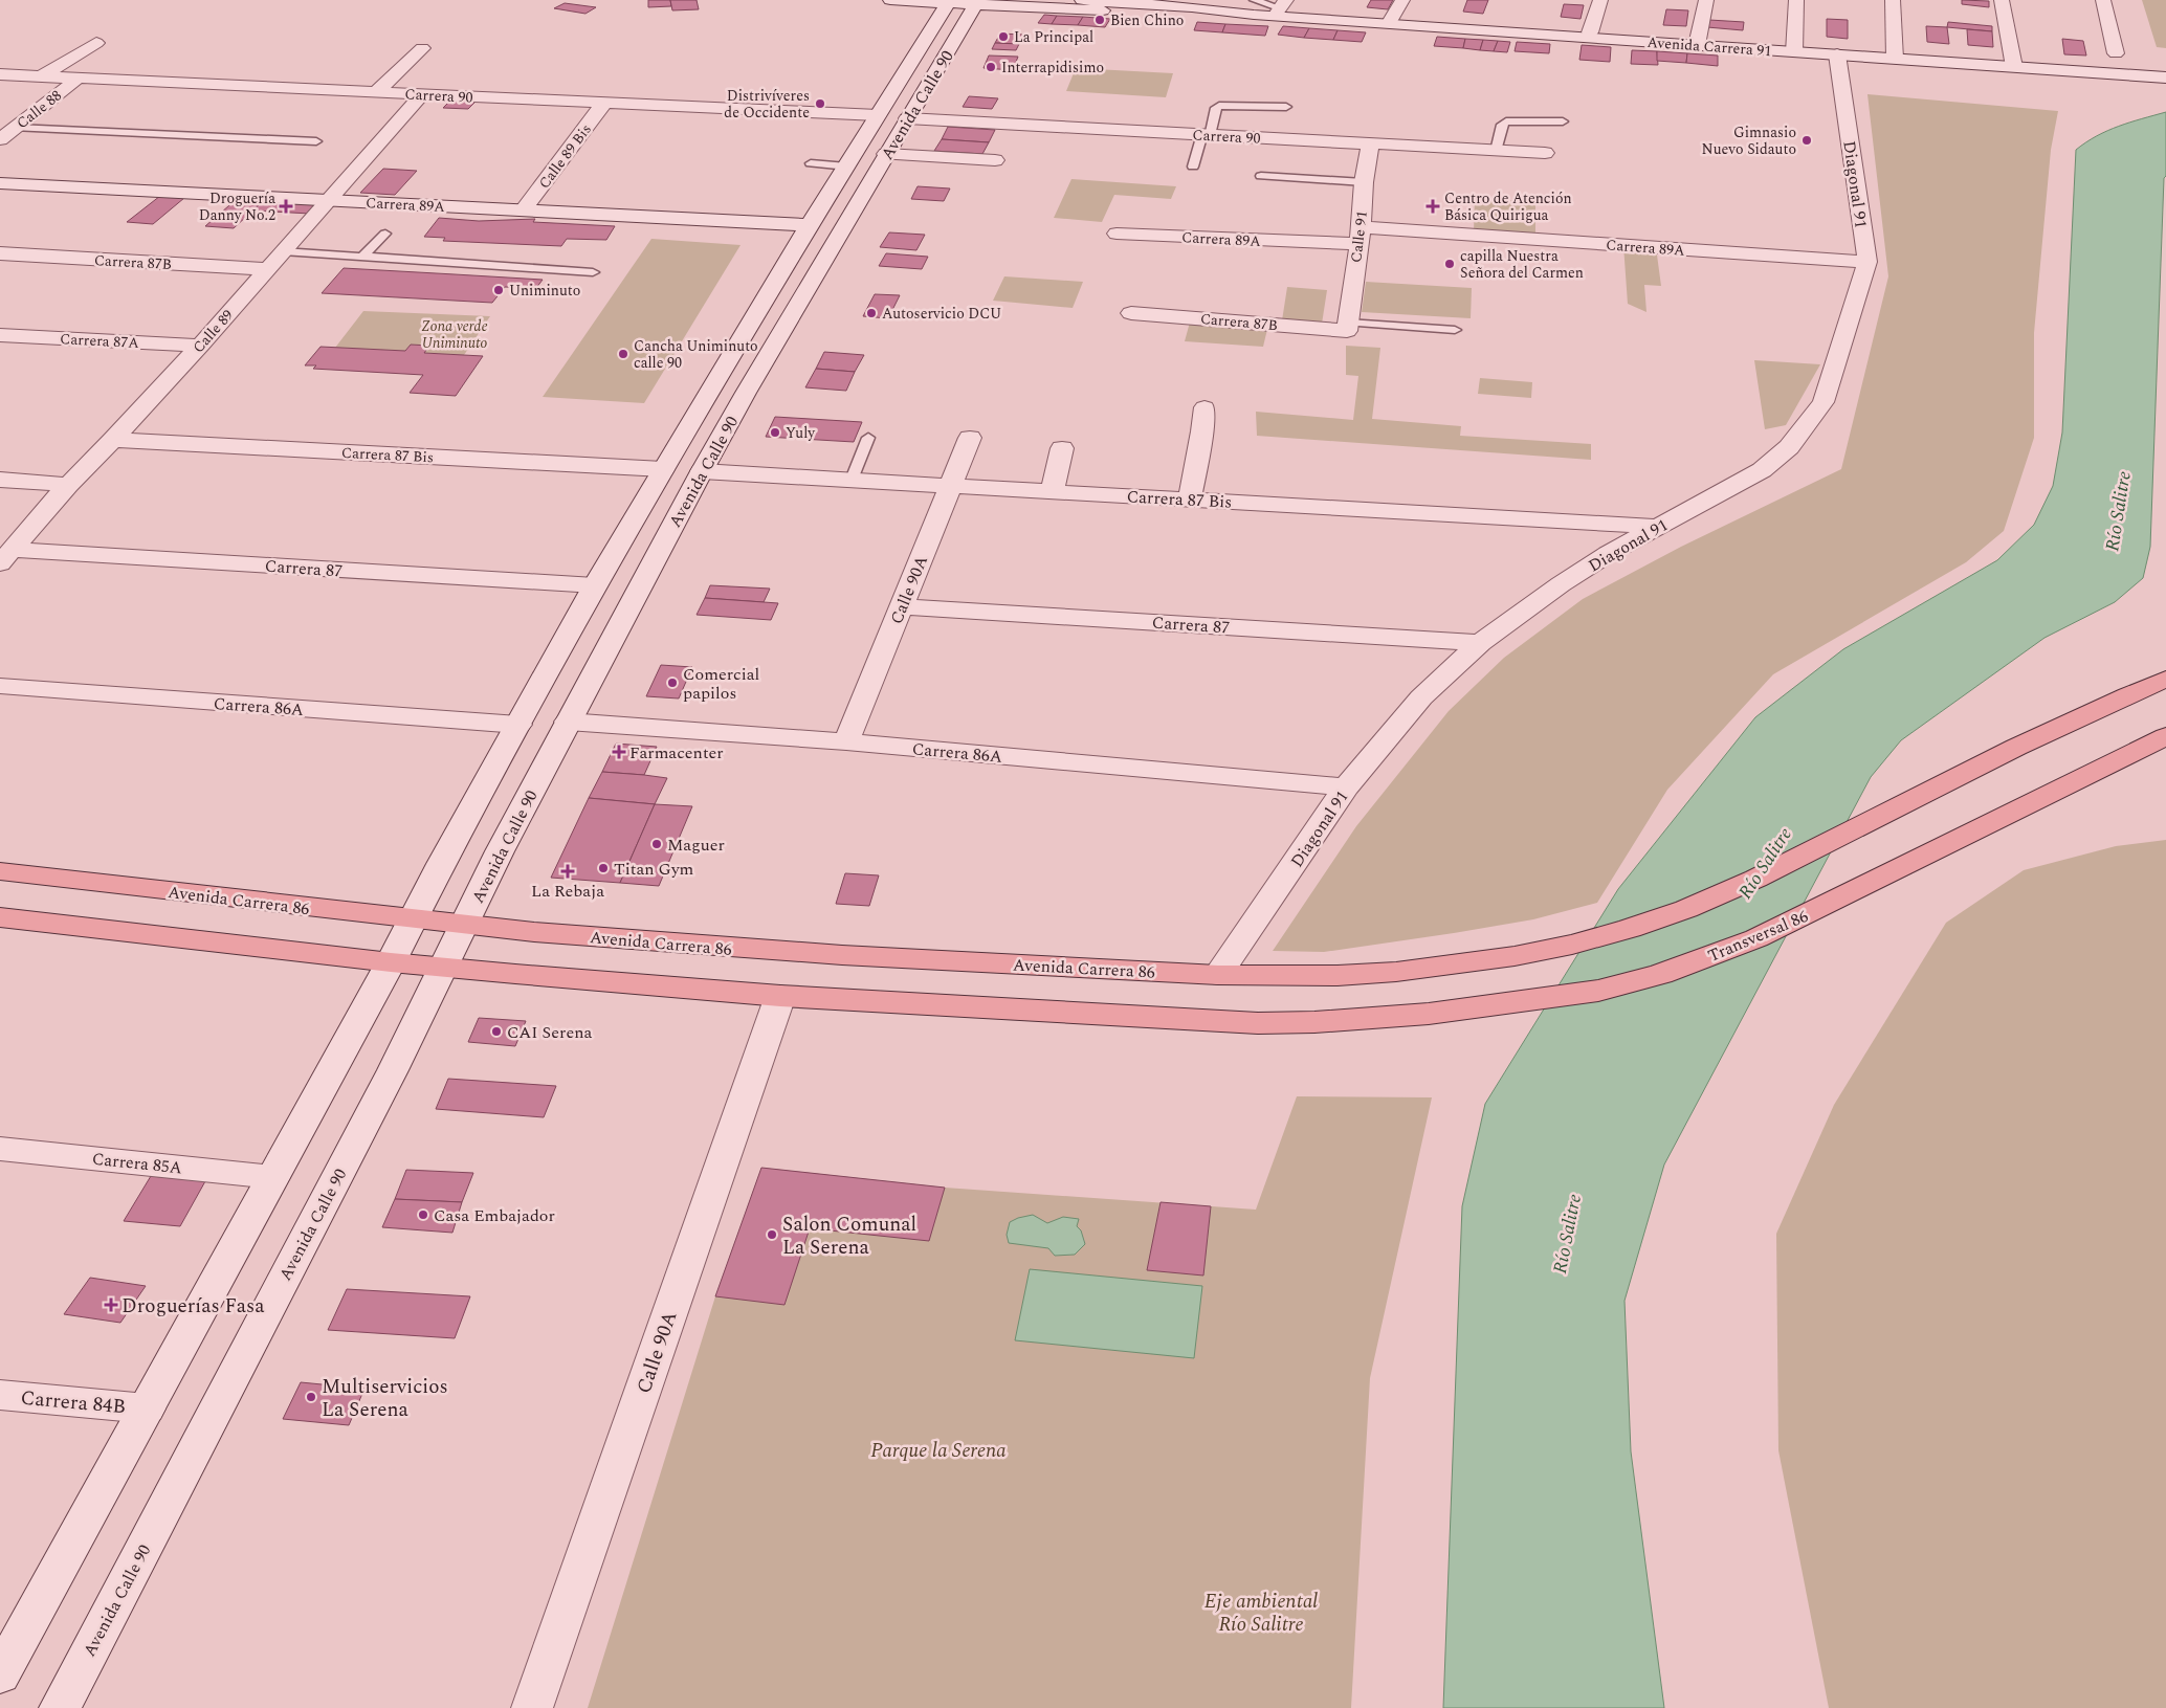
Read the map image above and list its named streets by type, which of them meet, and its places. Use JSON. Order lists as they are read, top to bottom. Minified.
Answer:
{"streets":{"main road":["Avenida Carrera 86","Transversal 86"],"street":["Avenida Carrera 91","Carrera 90","Avenida Calle 90","Calle 88","Calle 89 Bis","Diagonal 91","Carrera 89A","Calle 91","Carrera 87B","Calle 89","Carrera 87A","Carrera 87 Bis","Carrera 87","Calle 90A","Carrera 86A","Carrera 85A","Carrera 84B"]},"crossings":[["Avenida Carrera 91","Avenida Calle 90"],["Avenida Carrera 91","Diagonal 91"],["Carrera 90","Avenida Calle 90"],["Carrera 90","Calle 88"],["Carrera 90","Calle 89 Bis"],["Carrera 90","Calle 91"],["Carrera 90","Calle 89"],["Avenida Calle 90","Carrera 89A"],["Avenida Calle 90","Carrera 87 Bis"],["Avenida Calle 90","Carrera 87"],["Avenida Calle 90","Carrera 86A"],["Avenida Calle 90","Avenida Carrera 86"],["Avenida Calle 90","Carrera 85A"],["Avenida Calle 90","Carrera 84B"],["Calle 89 Bis","Carrera 89A"],["Diagonal 91","Carrera 89A"],["Diagonal 91","Carrera 87 Bis"],["Diagonal 91","Carrera 87"],["Diagonal 91","Carrera 86A"],["Diagonal 91","Avenida Carrera 86"],["Carrera 89A","Calle 91"],["Carrera 89A","Calle 89"],["Calle 91","Carrera 87B"],["Carrera 87B","Calle 89"],["Calle 89","Carrera 87A"],["Calle 89","Carrera 87 Bis"],["Calle 89","Carrera 87"],["Carrera 87 Bis","Calle 90A"],["Carrera 87","Calle 90A"],["Calle 90A","Carrera 86A"],["Calle 90A","Transversal 86"]],"water":["Río Salitre"],"parks":["Zona verde Uniminuto","Parque la Serena","Eje ambiental Río Salitre"],"places":{"other":["Bien Chino","La Principal","Interrapidisimo","Distrivíveres de Occidente","Gimnasio Nuevo Sidauto","capilla Nuestra Señora del Carmen","Uniminuto","Autoservicio DCU","Cancha Uniminuto calle 90","Yuly","Comercial papilos","Maguer","Titan Gym","CAI Serena","Casa Embajador","Salon Comunal La Serena","Multiservicios La Serena"],"health":["Droguería Danny No.2","Centro de Atención Básica Quirigua","Farmacenter","La Rebaja","Droguerías Fasa"]}}
